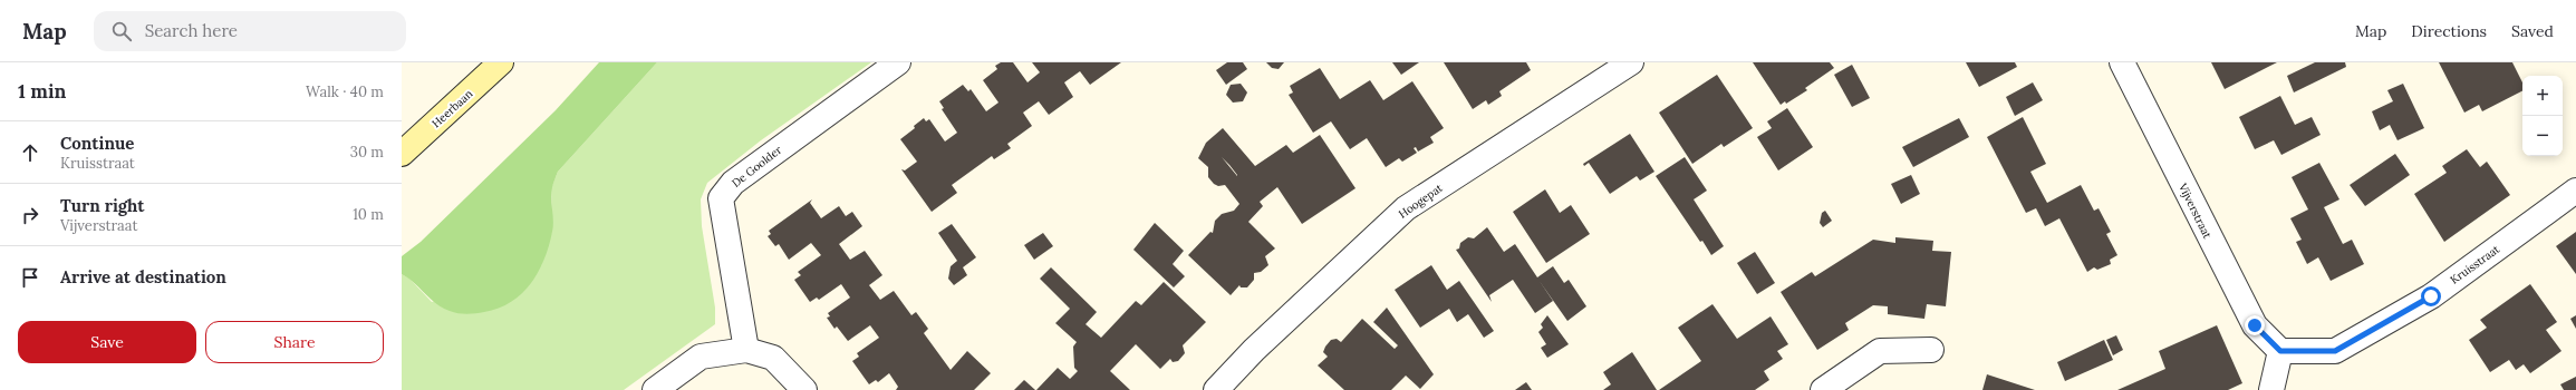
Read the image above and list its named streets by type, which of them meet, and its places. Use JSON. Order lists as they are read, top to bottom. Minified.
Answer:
{"streets":{"main road":["Heerbaan"],"street":["De Goolder","Hoogepat","Vijverstraat","Kruisstraat"]},"crossings":[["Vijverstraat","Kruisstraat"]],"page":{"header":"Map","search":"Search here","nav":["Map","Directions","Saved"],"heading":["1 min","Walk · 40 m"],"map_buttons":["+","−"],"list":[["Continue","Kruisstraat","30 m"],["Turn right","Vijverstraat","10 m"],"Arrive at destination"],"buttons":["Save","Share"]}}
